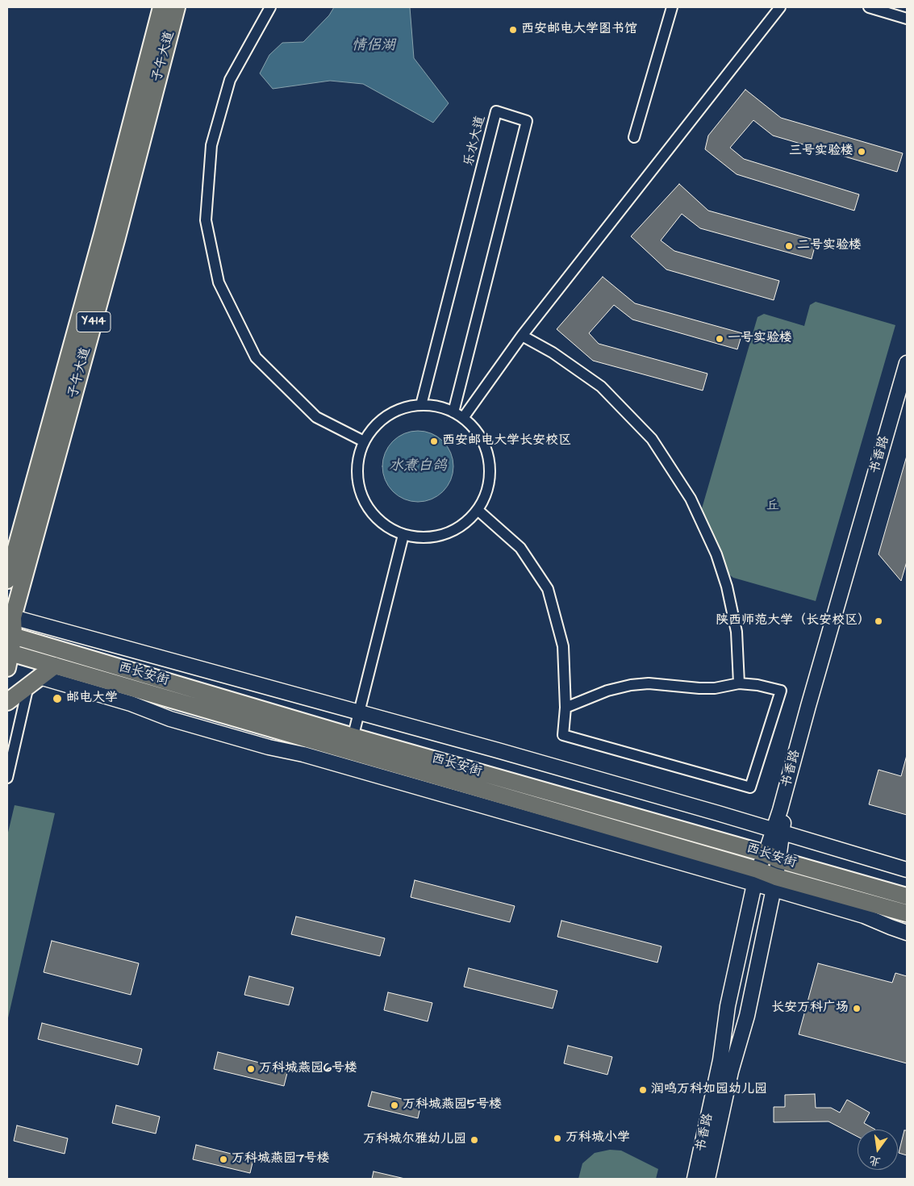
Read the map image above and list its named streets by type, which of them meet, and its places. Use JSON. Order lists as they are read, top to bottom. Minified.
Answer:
{"streets":{"main road":["子午大道","Y414","书香路","西长安街"],"street":["乐水大道"]},"crossings":[["子午大道","西长安街"],["书香路","西长安街"]],"water":["情侣湖","水煮白鸽"],"parks":["丘"],"places":["西安邮电大学图书馆","三号实验楼","二号实验楼","一号实验楼","西安邮电大学长安校区","陕西师范大学（长安校区）","邮电大学","长安万科广场","万科城燕园6号楼","润鸣万科如园幼儿园","万科城燕园5号楼","万科城小学","万科城尔雅幼儿园","万科城燕园7号楼"],"north":"bottom"}
